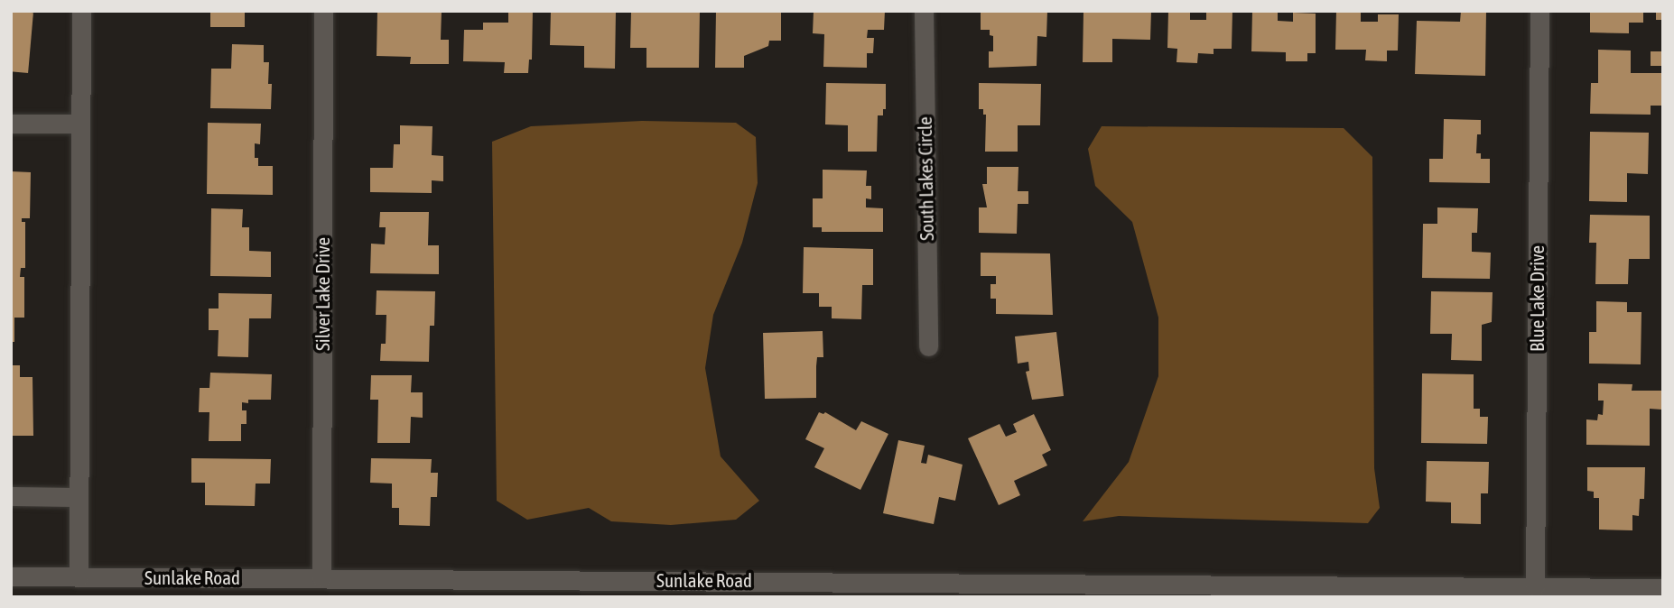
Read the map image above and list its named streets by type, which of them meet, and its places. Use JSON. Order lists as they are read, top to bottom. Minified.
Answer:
{"streets":{"street":["South Lakes Circle","Silver Lake Drive","Blue Lake Drive","Sunlake Road"]},"crossings":[["Silver Lake Drive","Sunlake Road"],["Blue Lake Drive","Sunlake Road"]]}
